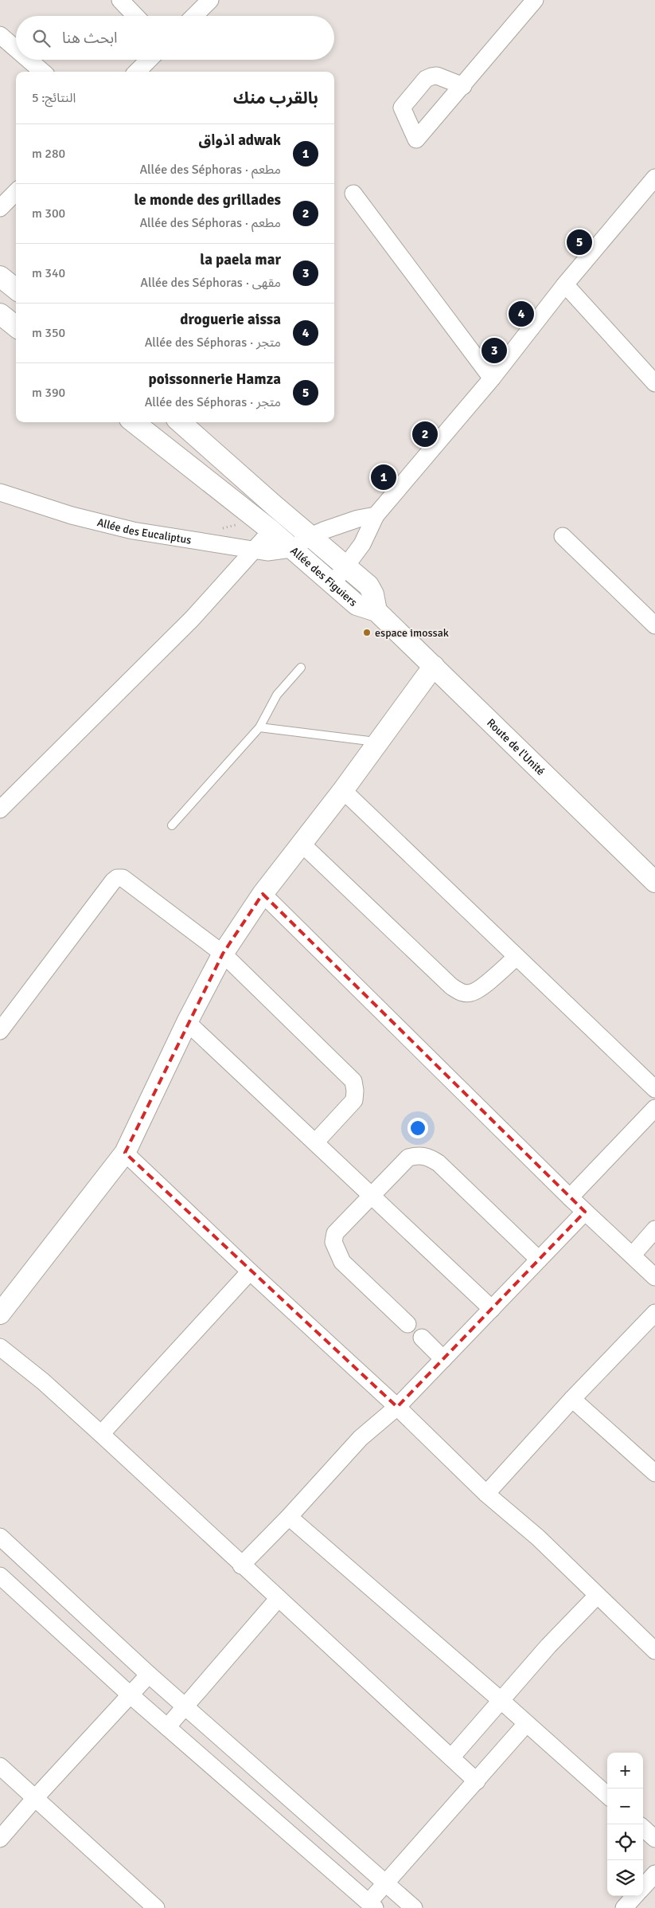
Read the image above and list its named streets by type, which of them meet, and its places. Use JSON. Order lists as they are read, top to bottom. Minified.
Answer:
{"streets":{"street":["Allée des Eucaliptus","Allée des Figuiers","Route de l'Unité"]},"crossings":[["Allée des Eucaliptus","Allée des Figuiers"],["Allée des Figuiers","Route de l'Unité"]],"places":["espace imossak"],"page":{"search":"ابحث هنا","heading":["بالقرب منك","النتائج: 5"],"list":[{"mark":"1","name":"adwak اذواق","note":"مطعم · Allée des Séphoras","value":"280 m"},{"mark":"2","name":"le monde des grillades","note":"مطعم · Allée des Séphoras","value":"300 m"},{"mark":"3","name":"la paela mar","note":"مقهى · Allée des Séphoras","value":"340 m"},{"mark":"4","name":"droguerie aissa","note":"متجر · Allée des Séphoras","value":"350 m"},{"mark":"5","name":"poissonnerie Hamza","note":"متجر · Allée des Séphoras","value":"390 m"}],"pins":["5","4","3","2","1"],"map_buttons":["+","−"]}}
